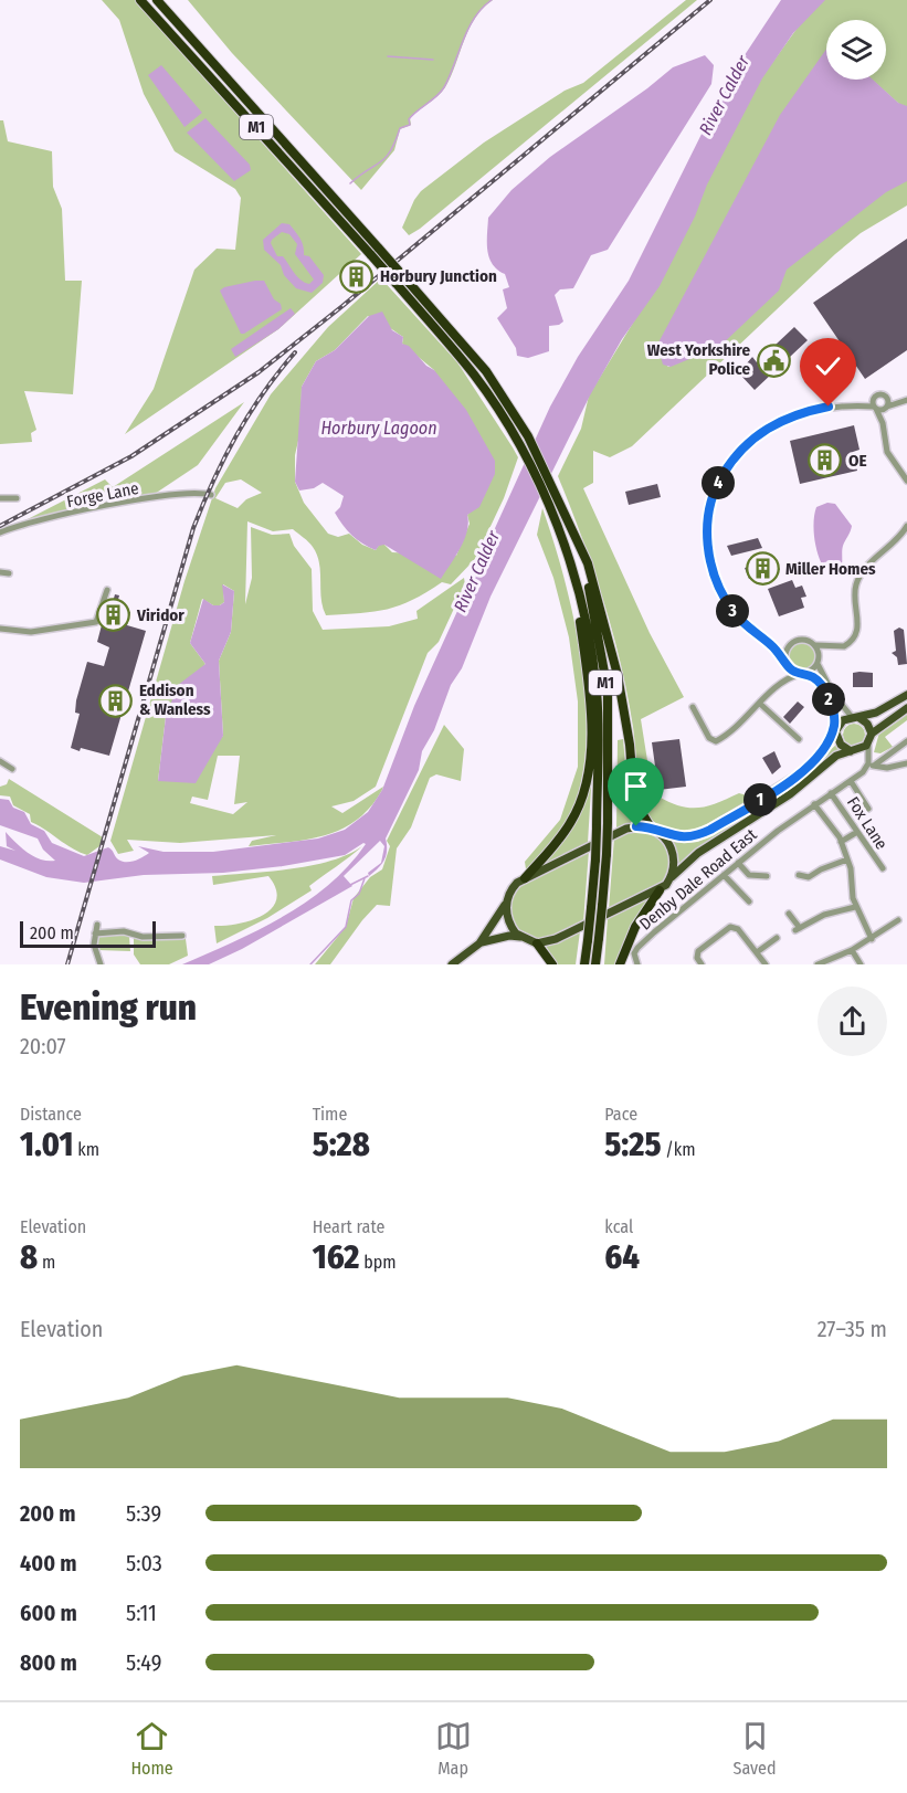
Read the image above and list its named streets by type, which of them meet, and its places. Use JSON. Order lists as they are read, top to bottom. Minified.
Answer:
{"streets":{"highway":["M1"],"street":["Forge Lane","Fox Lane","Denby Dale Road East"]},"crossings":[["Fox Lane","Denby Dale Road East"]],"water":["River Calder","Horbury Lagoon"],"places":{"building":["Horbury Junction","OE","Miller Homes","Viridor","Eddison & Wanless"],"public building":["West Yorkshire Police"]},"scale_bar":"200 m","page":{"pins":["4","3","2","1"],"scale":"200 m","heading":["Evening run","20:07"],"stats":[["Distance","1.01 km"],["Time","5:28"],["Pace","5:25 /km"],["Elevation","8 m"],["Heart rate","162 bpm"],["kcal","64"]],"chart":["Elevation","27–35 m"],"list":[{"name":"200 m","note":"5:39"},{"name":"400 m","note":"5:03"},{"name":"600 m","note":"5:11"},{"name":"800 m","note":"5:49"}],"tabs":["Home","Map","Saved"]}}
